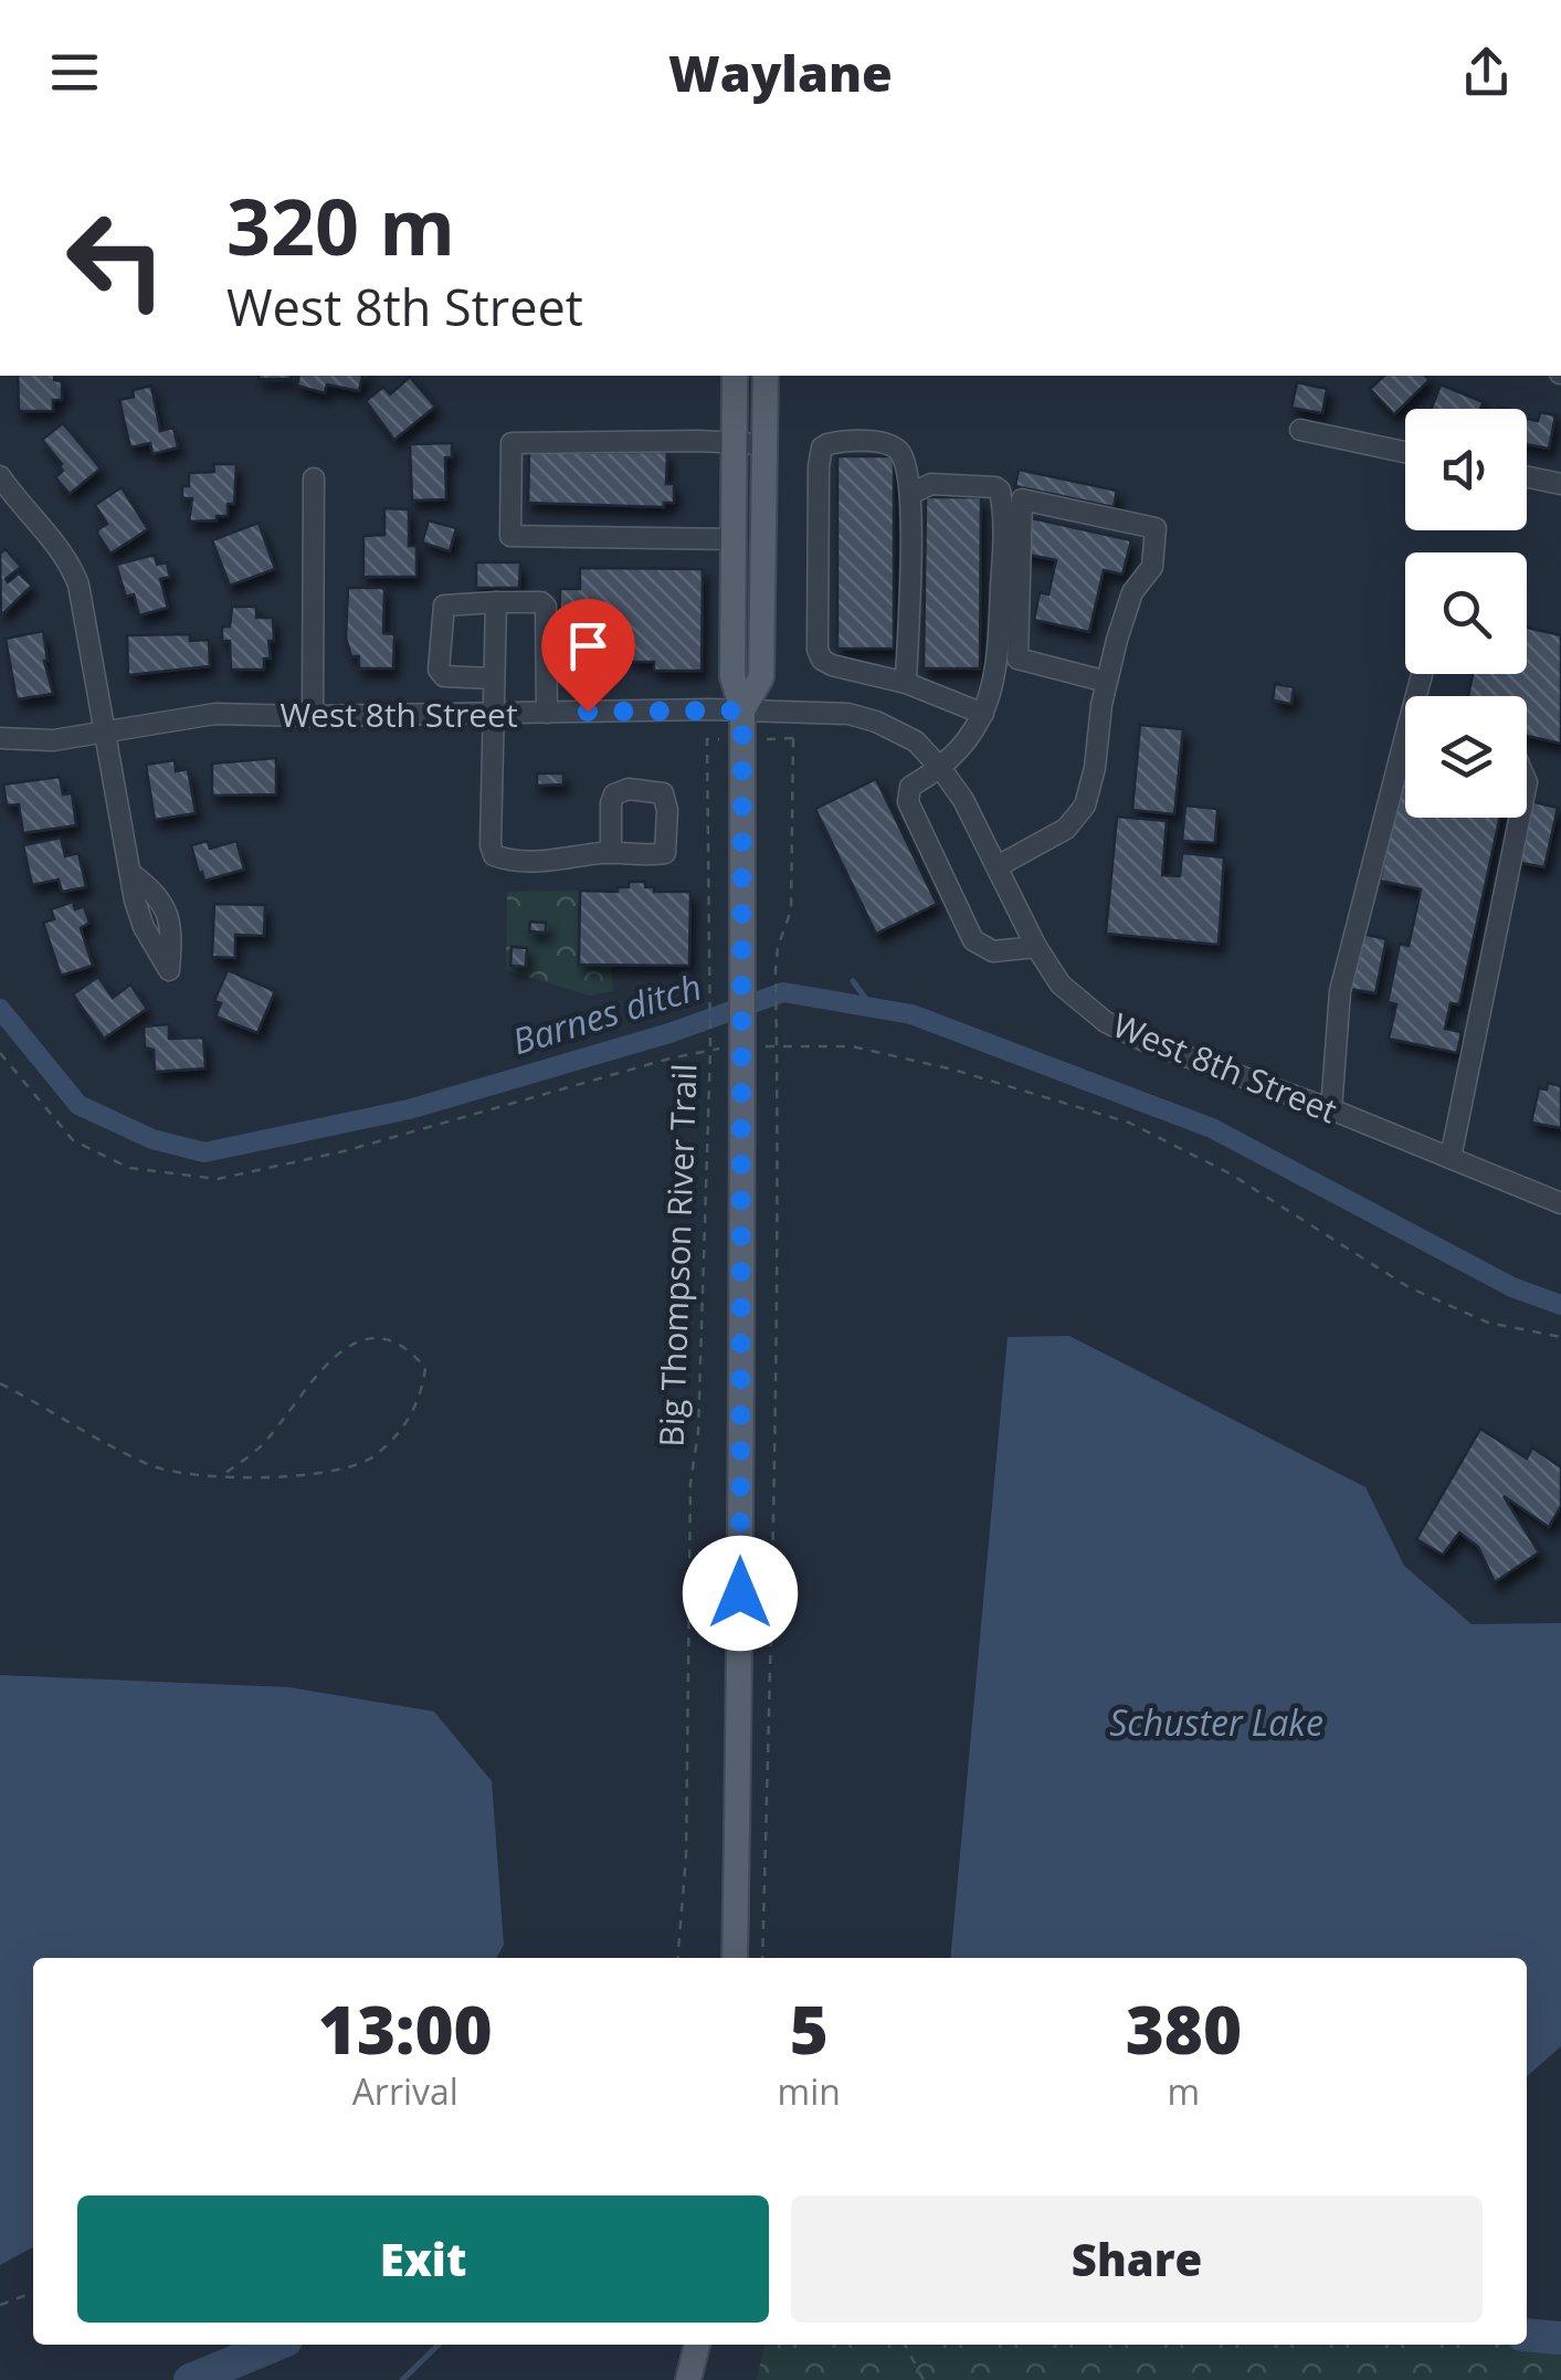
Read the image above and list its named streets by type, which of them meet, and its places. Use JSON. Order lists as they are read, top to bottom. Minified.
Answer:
{"streets":{"street":["West 8th Street"],"path":["Big Thompson River Trail"]},"water":["Barnes ditch","Schuster Lake"],"page":{"header":"Waylane","turn":["320 m","West 8th Street"],"eta":["13:00","Arrival","5","min","380","m"],"buttons":["Exit","Share"]}}
